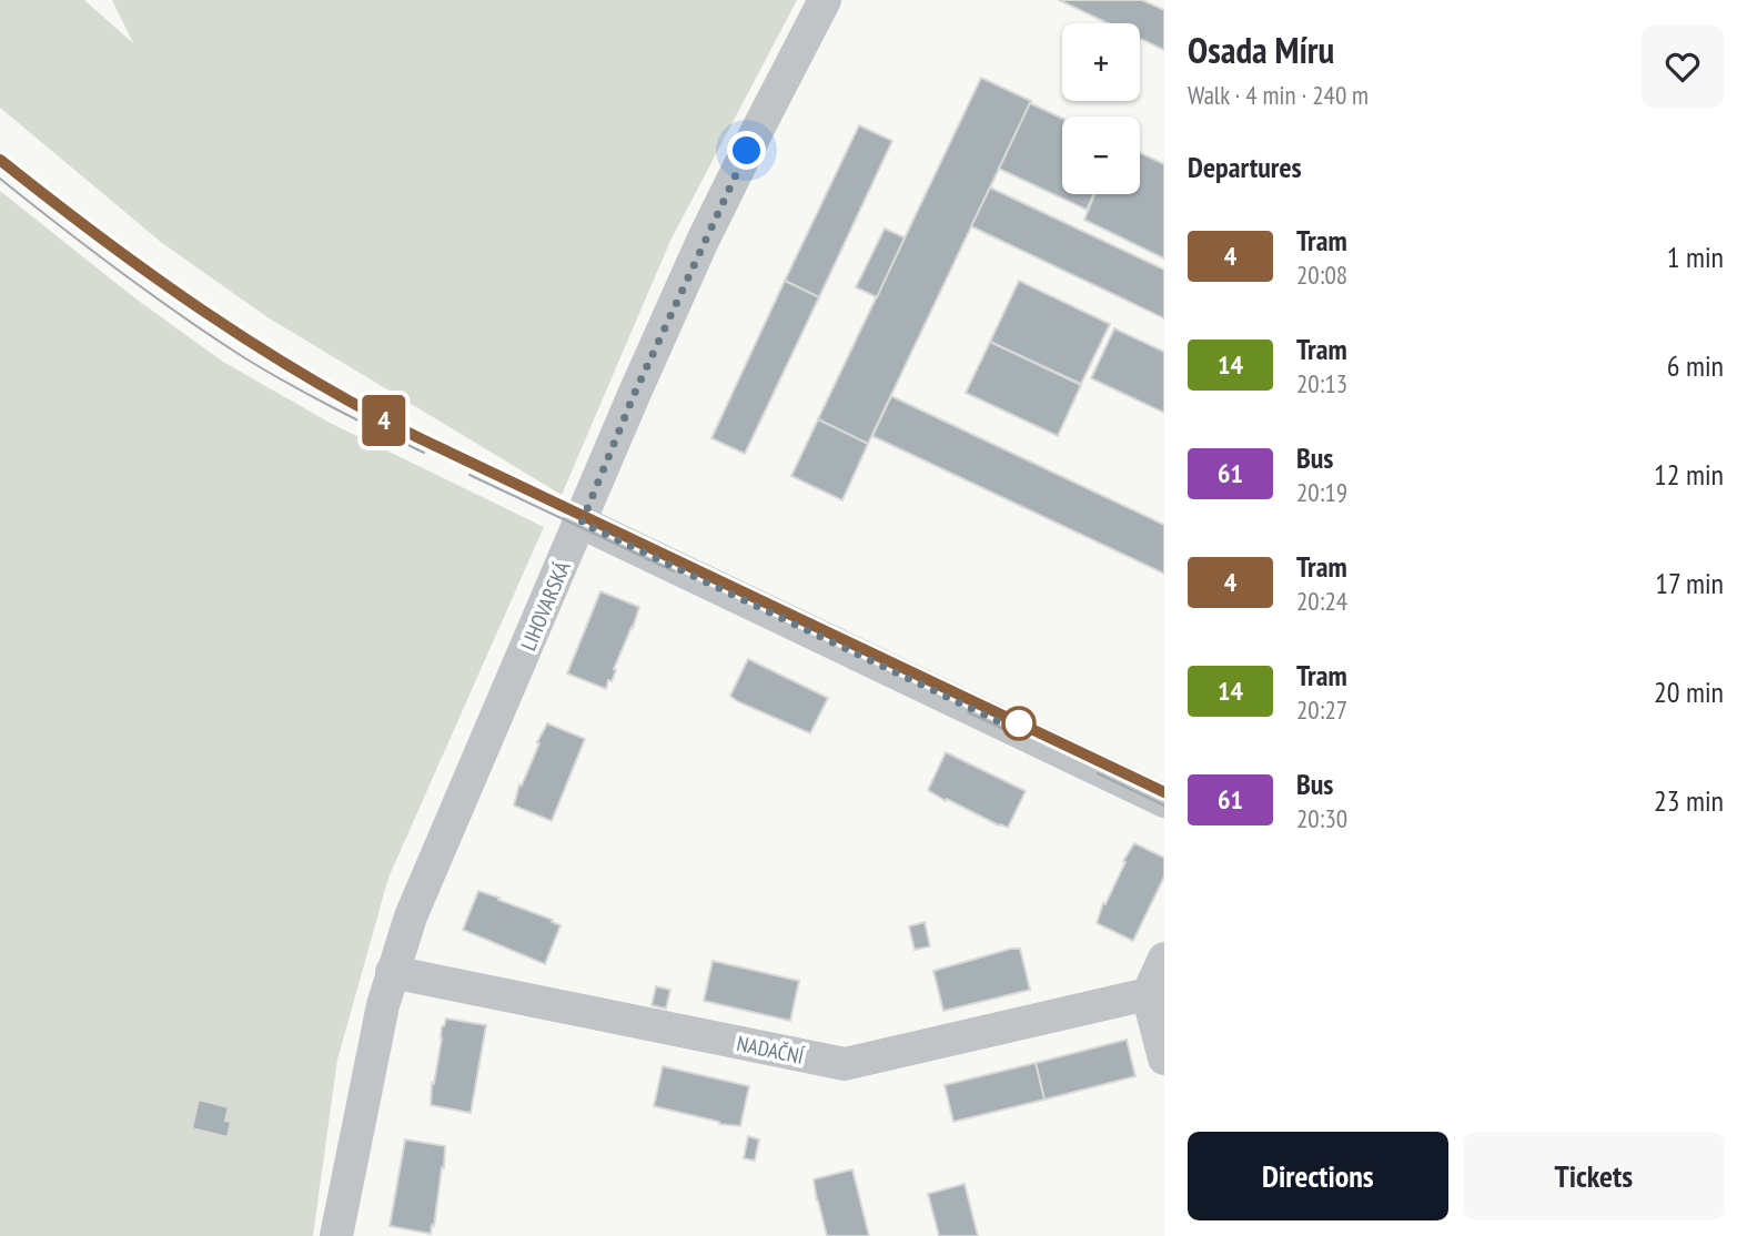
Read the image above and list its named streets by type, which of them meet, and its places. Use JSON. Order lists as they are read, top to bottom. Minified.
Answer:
{"streets":{"street":["LIHOVARSKÁ","NADAČNÍ"]},"crossings":[["LIHOVARSKÁ","NADAČNÍ"]],"lines":["tram line 4"],"page":{"on_map":"4","heading":[["Osada Míru","Walk · 4 min · 240 m"],"Departures"],"map_buttons":["+","−"],"list":[{"mark":"4","name":"Tram","note":"20:08","value":"1 min"},{"mark":"14","name":"Tram","note":"20:13","value":"6 min"},{"mark":"61","name":"Bus","note":"20:19","value":"12 min"},{"mark":"4","name":"Tram","note":"20:24","value":"17 min"},{"mark":"14","name":"Tram","note":"20:27","value":"20 min"},{"mark":"61","name":"Bus","note":"20:30","value":"23 min"}],"buttons":["Directions","Tickets"]}}
